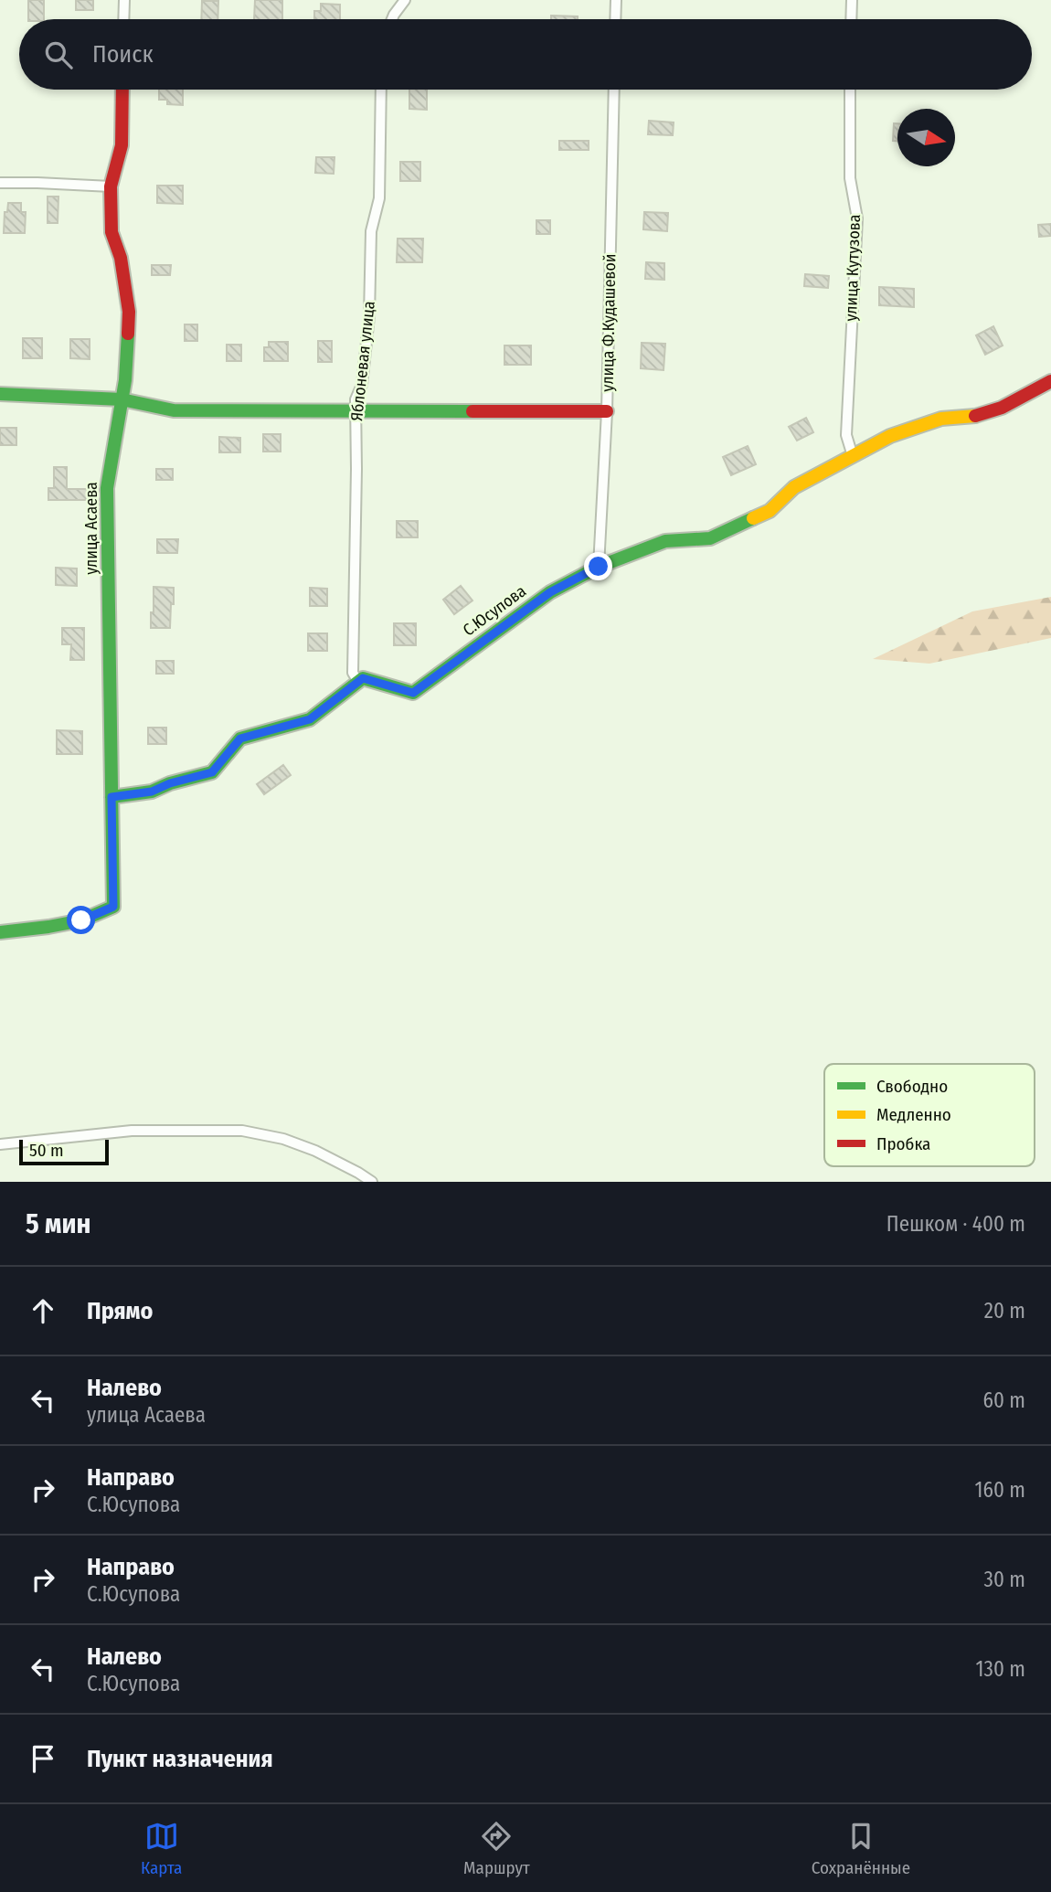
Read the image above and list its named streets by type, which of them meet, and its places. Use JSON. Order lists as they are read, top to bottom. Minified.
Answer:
{"streets":{"street":["улица Кутузова","улица Ф.Кудашевой","Яблоневая улица","улица Асаева","С.Юсупова"]},"crossings":[["улица Кутузова","С.Юсупова"],["улица Ф.Кудашевой","С.Юсупова"],["Яблоневая улица","С.Юсупова"]],"legend":["Свободно","Медленно","Пробка"],"scale_bar":"50 m","north":"right","page":{"search":"Поиск","scale":"50 m","heading":["5 мин","Пешком · 400 m"],"list":[["Прямо","20 m"],["Налево","улица Асаева","60 m"],["Направо","С.Юсупова","160 m"],["Направо","С.Юсупова","30 m"],["Налево","С.Юсупова","130 m"],"Пункт назначения"],"nav":["Карта","Маршрут","Сохранённые"]}}
